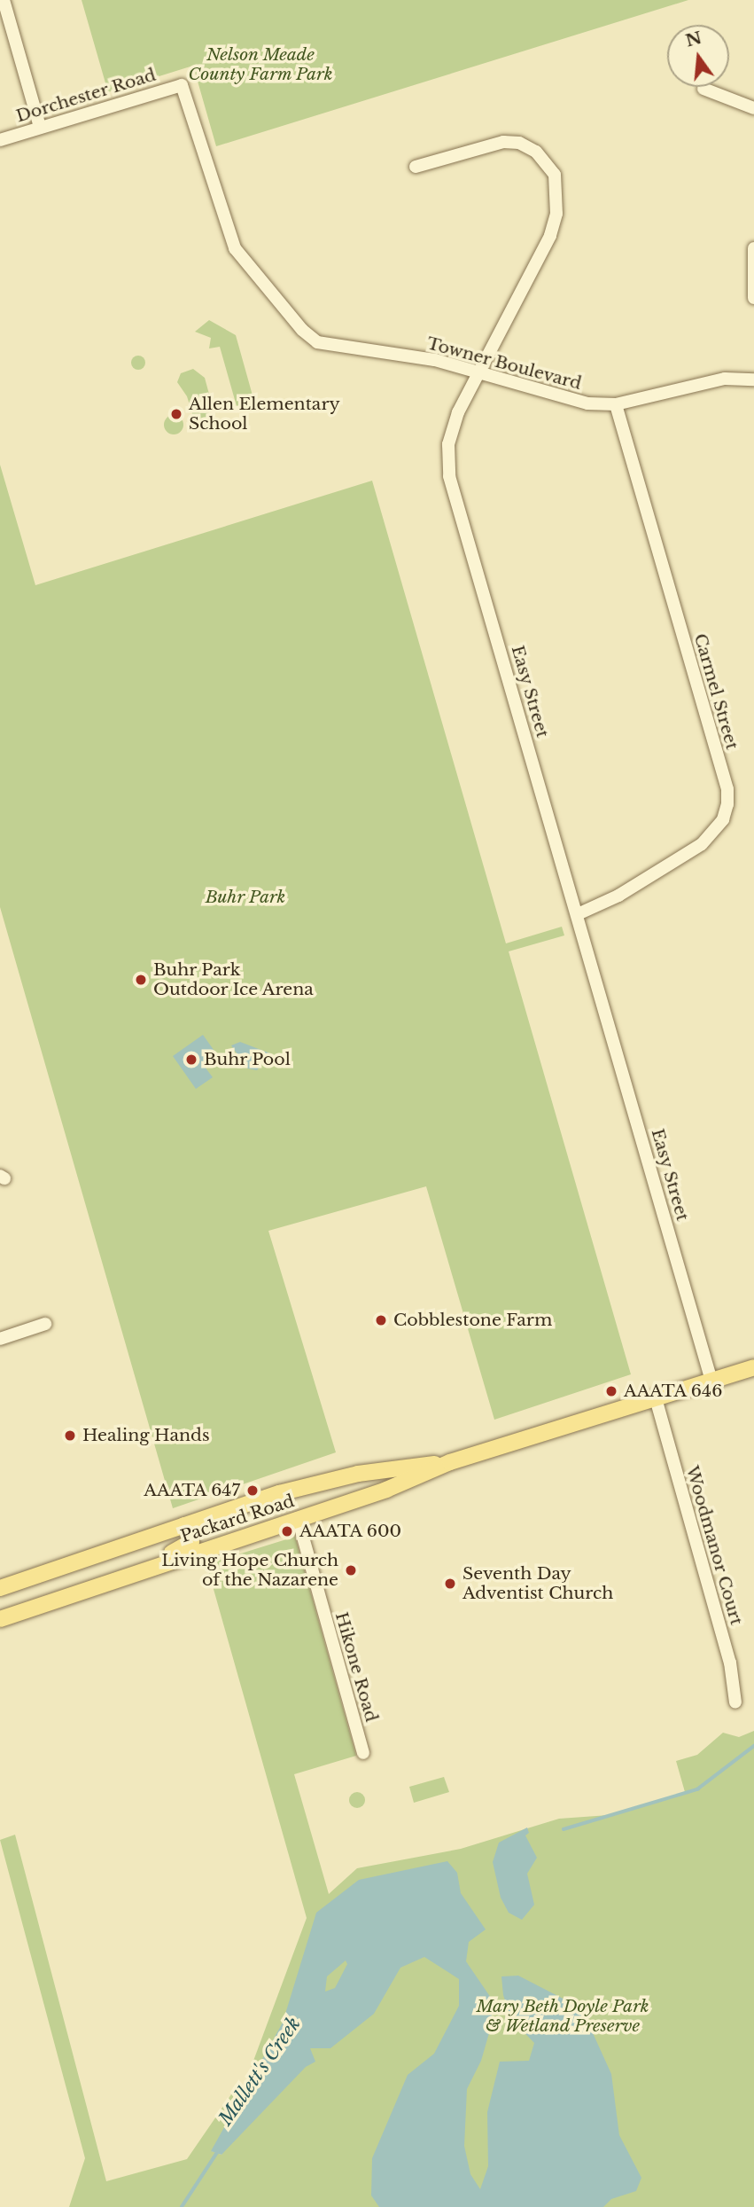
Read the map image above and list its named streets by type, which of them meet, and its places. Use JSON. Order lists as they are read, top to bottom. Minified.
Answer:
{"streets":{"main road":["Packard Road"],"street":["Dorchester Road","Towner Boulevard","Easy Street","Carmel Street","Woodmanor Court","Hikone Road"]},"crossings":[["Dorchester Road","Towner Boulevard"],["Towner Boulevard","Easy Street"],["Towner Boulevard","Carmel Street"],["Easy Street","Carmel Street"],["Easy Street","Packard Road"],["Packard Road","Woodmanor Court"],["Packard Road","Hikone Road"]],"water":["Mallett's Creek"],"parks":["Nelson Meade County Farm Park","Buhr Park","Mary Beth Doyle Park & Wetland Preserve"],"places":["Allen Elementary School","Buhr Park Outdoor Ice Arena","Buhr Pool","Cobblestone Farm","AAATA 646","Healing Hands","AAATA 647","AAATA 600","Living Hope Church of the Nazarene","Seventh Day Adventist Church"],"north":"top"}
